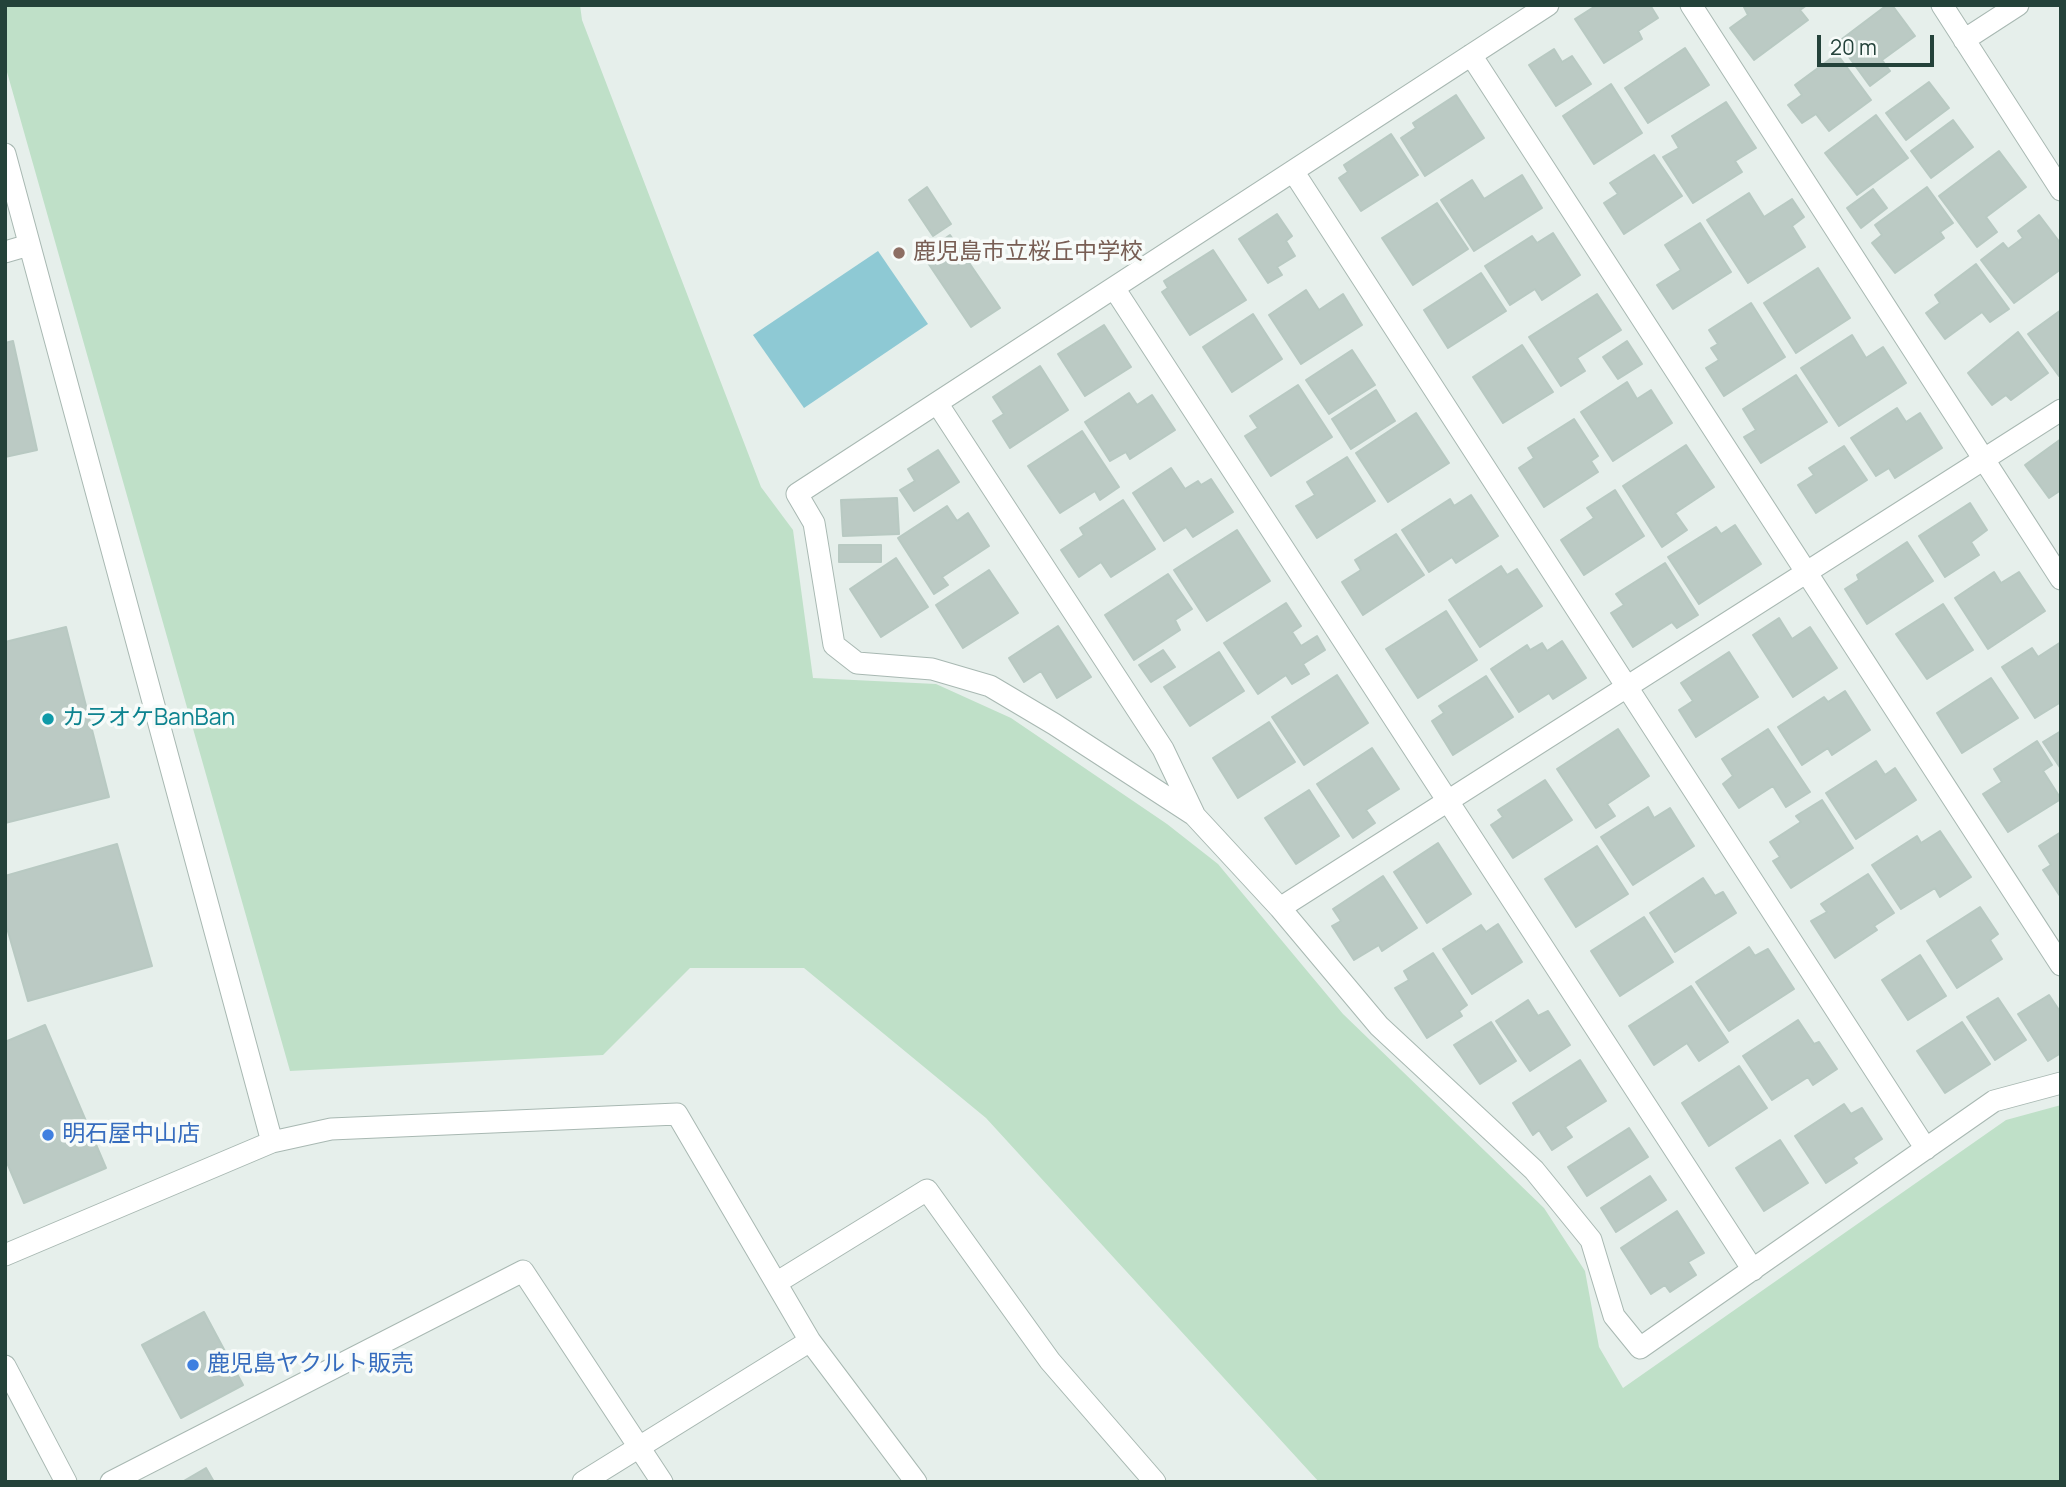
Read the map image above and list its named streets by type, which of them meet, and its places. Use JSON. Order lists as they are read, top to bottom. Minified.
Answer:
{"places":["鹿児島市立桜丘中学校","カラオケBanBan","明石屋中山店","鹿児島ヤクルト販売"],"scale_bar":"20 m"}
